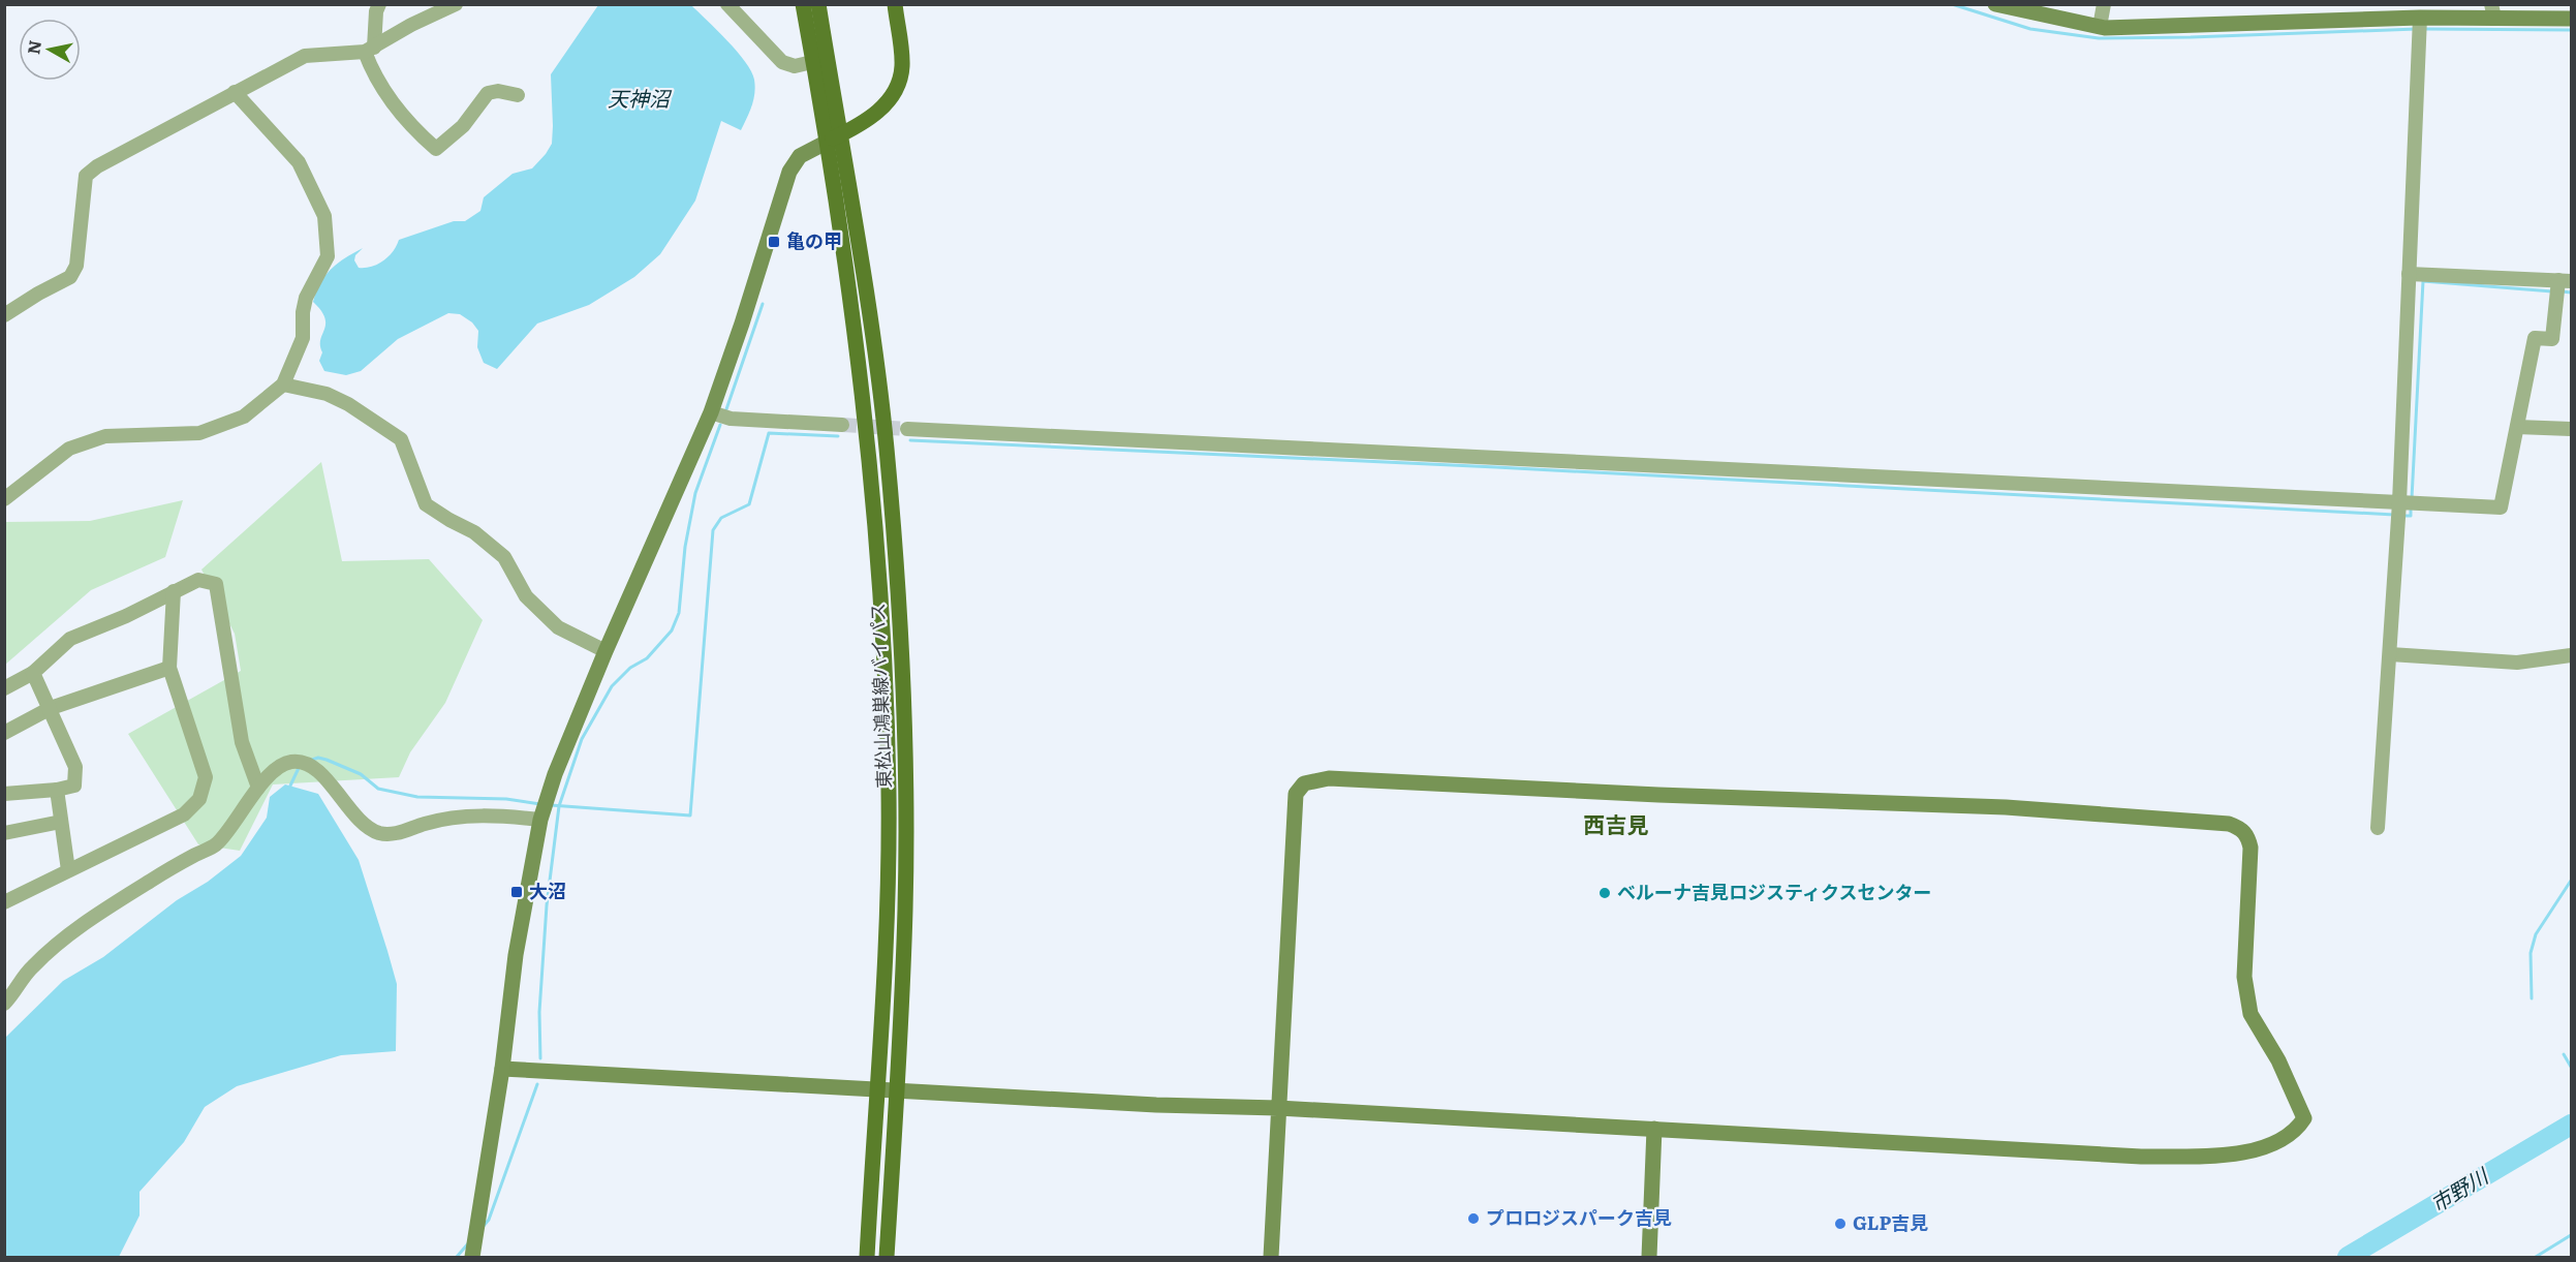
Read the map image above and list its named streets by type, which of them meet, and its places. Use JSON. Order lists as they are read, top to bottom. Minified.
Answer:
{"streets":{"main road":["東松山鴻巣線バイパス"]},"districts":["西吉見"],"water":["天神沼","市野川"],"places":{"transit":["亀の甲","大沼"],"other":["ベルーナ吉見ロジスティクスセンター","プロロジスパーク吉見","GLP吉見"]},"north":"left"}
